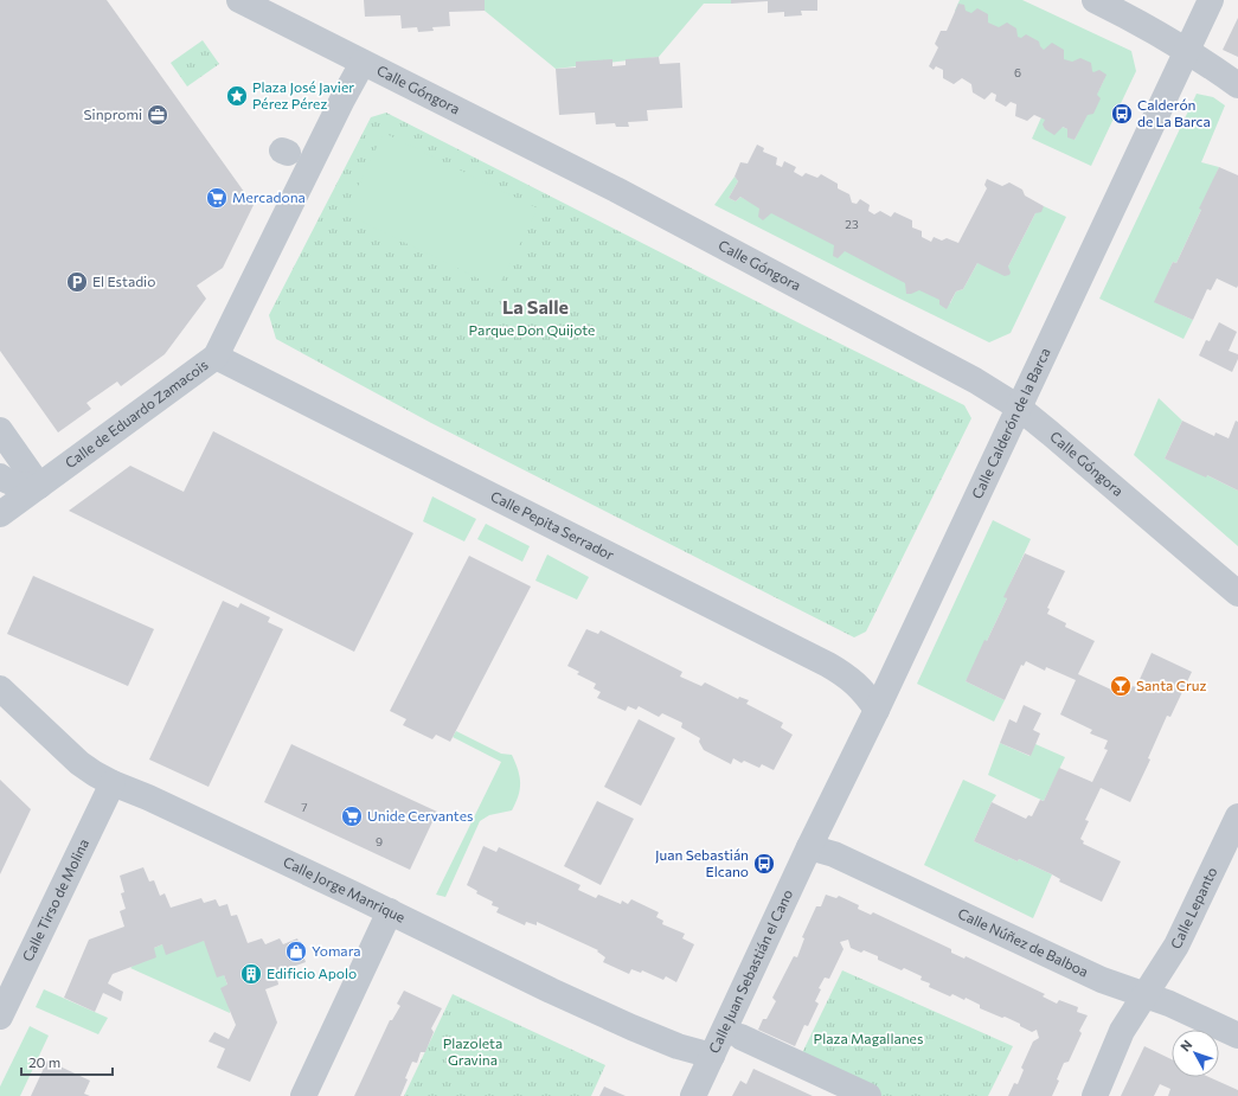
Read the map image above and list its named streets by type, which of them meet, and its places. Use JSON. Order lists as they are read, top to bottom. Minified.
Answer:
{"streets":{"street":["Calle Góngora","Calle de Eduardo Zamacois","Calle Calderón de la Barca","Calle Pepita Serrador","Calle Jorge Manrique","Calle Tirso de Molina","Calle Lepanto","Calle Núñez de Balboa","Calle Juan Sebastián el Cano"]},"crossings":[["Calle Góngora","Calle de Eduardo Zamacois"],["Calle Góngora","Calle Calderón de la Barca"],["Calle de Eduardo Zamacois","Calle Pepita Serrador"],["Calle Calderón de la Barca","Calle Pepita Serrador"],["Calle Calderón de la Barca","Calle Núñez de Balboa"],["Calle Calderón de la Barca","Calle Juan Sebastián el Cano"],["Calle Jorge Manrique","Calle Tirso de Molina"],["Calle Jorge Manrique","Calle Juan Sebastián el Cano"],["Calle Lepanto","Calle Núñez de Balboa"],["Calle Núñez de Balboa","Calle Juan Sebastián el Cano"]],"districts":["La Salle"],"parks":["Parque Don Quijote","Plaza Magallanes","Plazoleta Gravina"],"places":{"place":["Plaza José Javier Pérez Pérez"],"bus stop":["Calderón de La Barca","Juan Sebastián Elcano"],"office":["Sinpromi"],"supermarket":["Mercadona","Unide Cervantes"],"parking":["El Estadio"],"bar":["Santa Cruz"],"shop":["Yomara"],"building":["Edificio Apolo"]},"house_numbers":["6","23","7","9"],"scale_bar":"20 m","north":"top left"}
